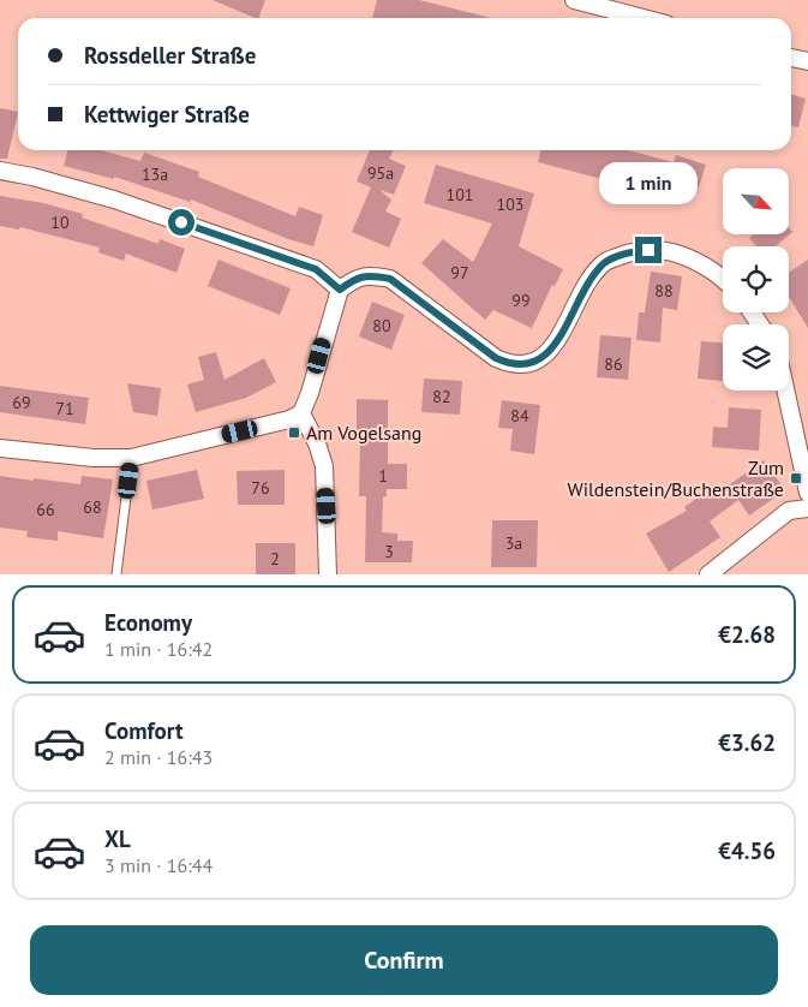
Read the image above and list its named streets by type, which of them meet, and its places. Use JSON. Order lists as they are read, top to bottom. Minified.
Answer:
{"places":{"transit":["Am Vogelsang","Zum Wildenstein/Buchenstraße"]},"house_numbers":["95a","13a","101","103","10","97","88","99","80","86","82","69","71","84","1","76","68","66","3a","3","2"],"north":"bottom right","page":{"banner":["Rossdeller Straße","Kettwiger Straße"],"bubble":"1 min","list":[{"name":"Economy","note":"1 min · 16:42","value":"€2.68"},{"name":"Comfort","note":"2 min · 16:43","value":"€3.62"},{"name":"XL","note":"3 min · 16:44","value":"€4.56"}],"buttons":"Confirm"}}
